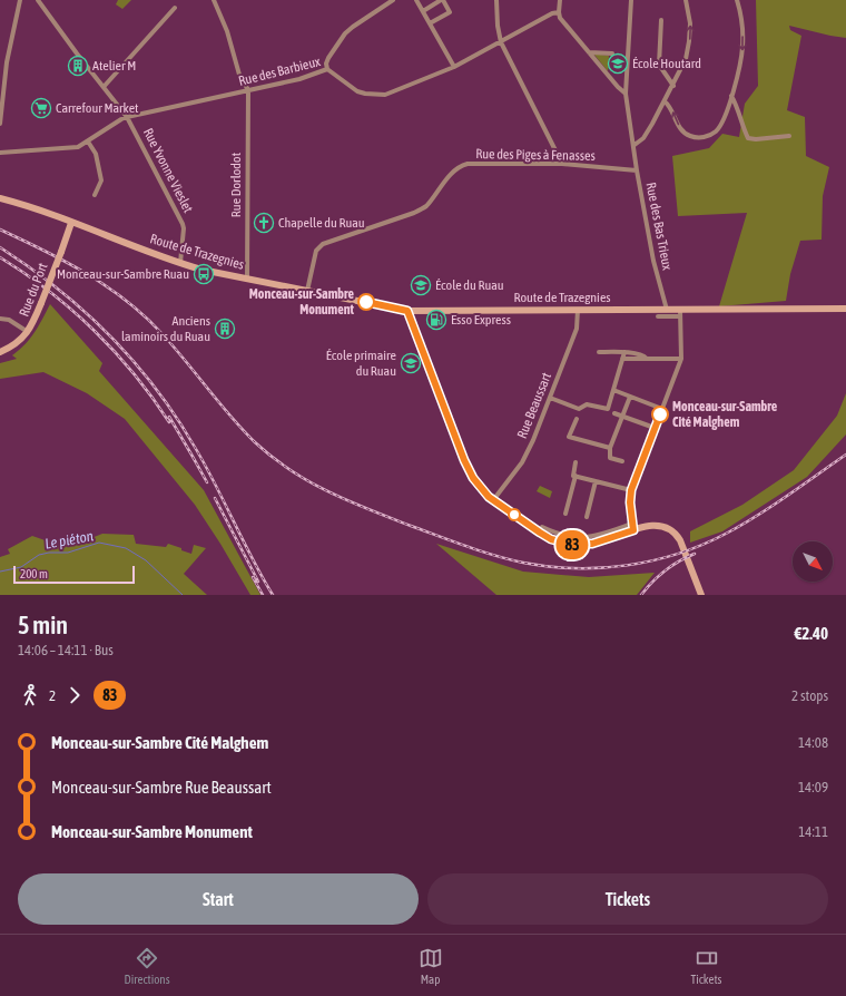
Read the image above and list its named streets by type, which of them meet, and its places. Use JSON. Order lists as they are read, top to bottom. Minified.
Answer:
{"streets":{"main road":["Route de Trazegnies","Rue du Port"],"street":["Rue des Barbieux","Rue des Piges à Fenasses","Rue Yvonne Vieslet","Rue Dorlodot","Rue des Bas Trieux","Rue Beaussart"]},"crossings":[["Rue des Barbieux","Rue Yvonne Vieslet"],["Rue des Barbieux","Rue Dorlodot"],["Rue des Piges à Fenasses","Rue des Bas Trieux"],["Rue des Piges à Fenasses","Route de Trazegnies"],["Rue Yvonne Vieslet","Route de Trazegnies"],["Rue Dorlodot","Route de Trazegnies"],["Rue des Bas Trieux","Route de Trazegnies"],["Route de Trazegnies","Rue du Port"],["Route de Trazegnies","Rue Beaussart"]],"water":["Le piéton"],"places":{"school or university":["École Houtard","École du Ruau","École primaire du Ruau"],"building":["Atelier M","Anciens laminoirs du Ruau"],"supermarket":["Carrefour Market"],"church":["Chapelle du Ruau"],"bus stop":["Monceau-sur-Sambre Ruau"],"other":["Monceau-sur-Sambre Monument","Monceau-sur-Sambre Cité Malghem"],"fuel station":["Esso Express"]},"lines":["bus line 83"],"scale_bar":"200 m","north":"bottom right","page":{"on_map":"83","scale":"200 m","heading":["5 min","14:06 – 14:11 · Bus","€2.40"],"legs":["2","83","2 stops"],"list":[{"name":"Monceau-sur-Sambre Cité Malghem","value":"14:08"},{"name":"Monceau-sur-Sambre Rue Beaussart","value":"14:09"},{"name":"Monceau-sur-Sambre Monument","value":"14:11"}],"buttons":["Start","Tickets"],"tabs":["Directions","Map","Tickets"]}}
